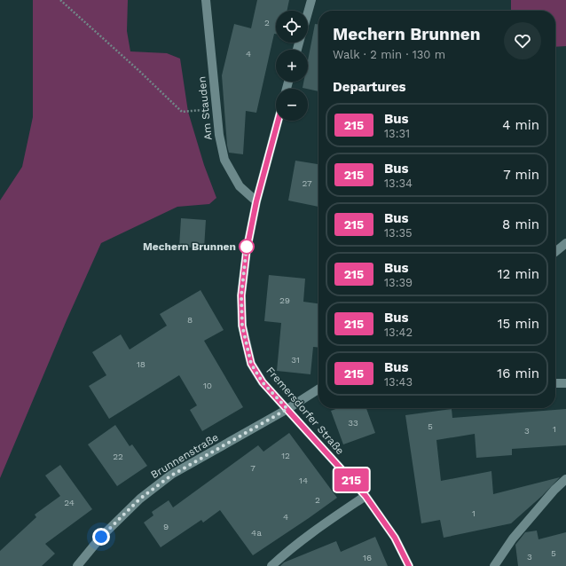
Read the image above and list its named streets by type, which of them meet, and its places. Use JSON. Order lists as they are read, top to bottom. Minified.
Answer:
{"streets":{"street":["Am Stauden","Fremersdorfer Straße","Brunnenstraße"]},"crossings":[["Am Stauden","Fremersdorfer Straße"],["Fremersdorfer Straße","Brunnenstraße"]],"places":["Mechern Brunnen"],"lines":["bus line 215"],"house_numbers":["2","4","27","29","8","31","18","10","33","5","1","3","12","22","7","14","2","24","1","4","9","4a","5","3","16"],"page":{"on_map":"215","map_buttons":["+","−"],"heading":[["Mechern Brunnen","Walk · 2 min · 130 m"],"Departures"],"list":[{"mark":"215","name":"Bus","note":"13:31","value":"4 min"},{"mark":"215","name":"Bus","note":"13:34","value":"7 min"},{"mark":"215","name":"Bus","note":"13:35","value":"8 min"},{"mark":"215","name":"Bus","note":"13:39","value":"12 min"},{"mark":"215","name":"Bus","note":"13:42","value":"15 min"},{"mark":"215","name":"Bus","note":"13:43","value":"16 min"}]}}
